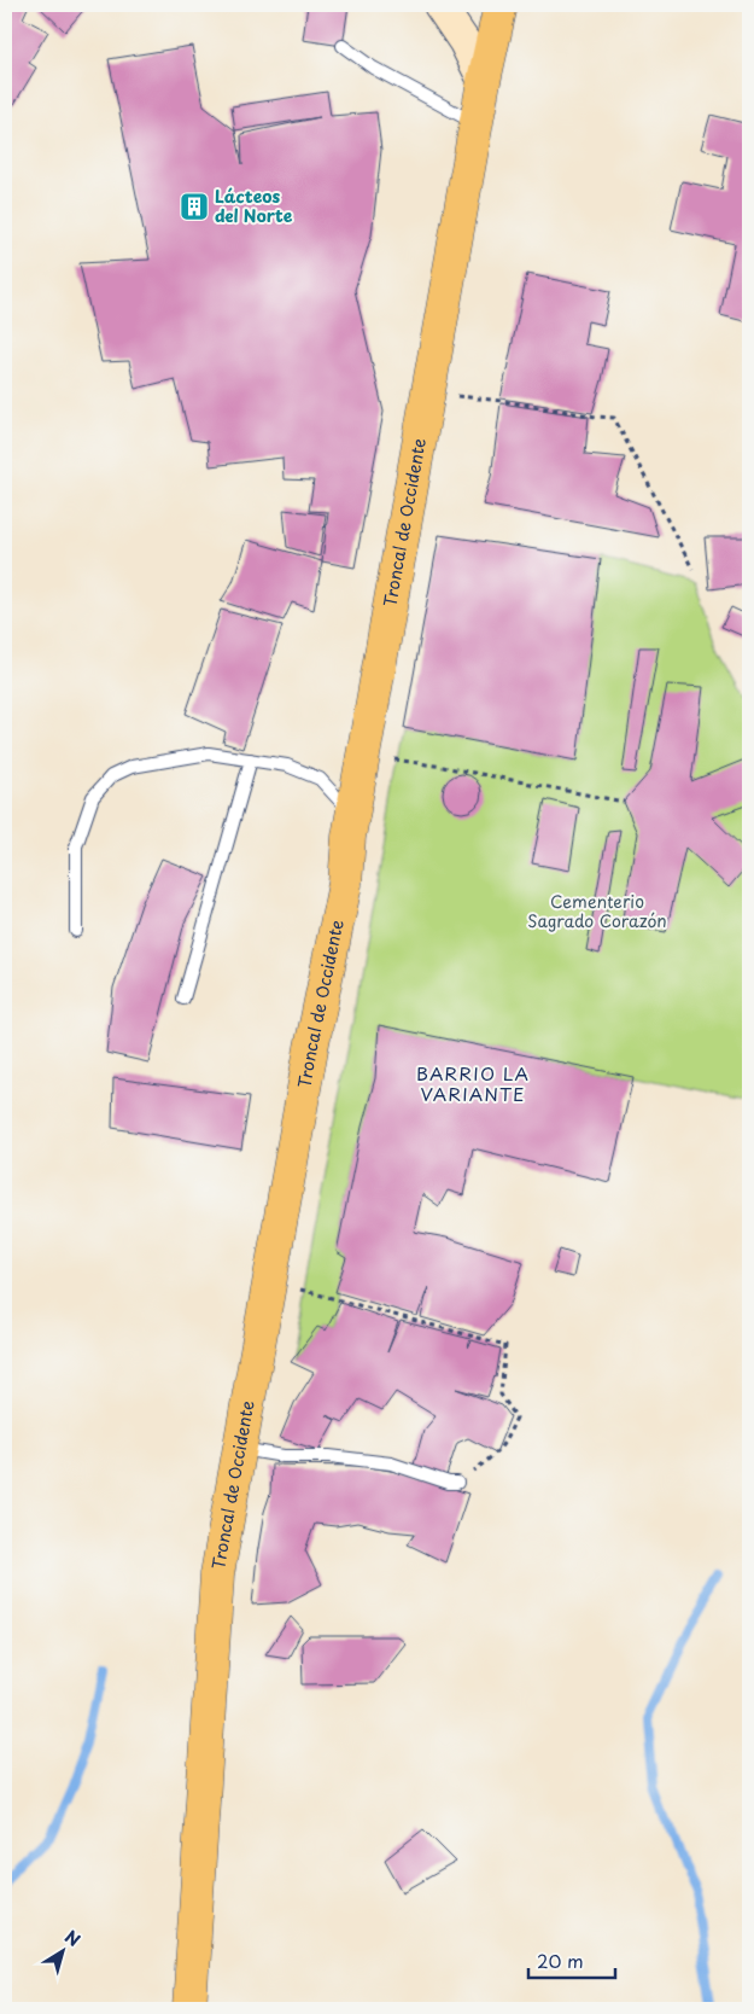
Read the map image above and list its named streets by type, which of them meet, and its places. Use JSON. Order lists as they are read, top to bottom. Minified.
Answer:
{"streets":{"main road":["Troncal de Occidente"]},"districts":["BARRIO LA VARIANTE"],"parks":["Cementerio Sagrado Corazón"],"places":{"building":["Lácteos del Norte"]},"scale_bar":"20 m","north":"top right"}
